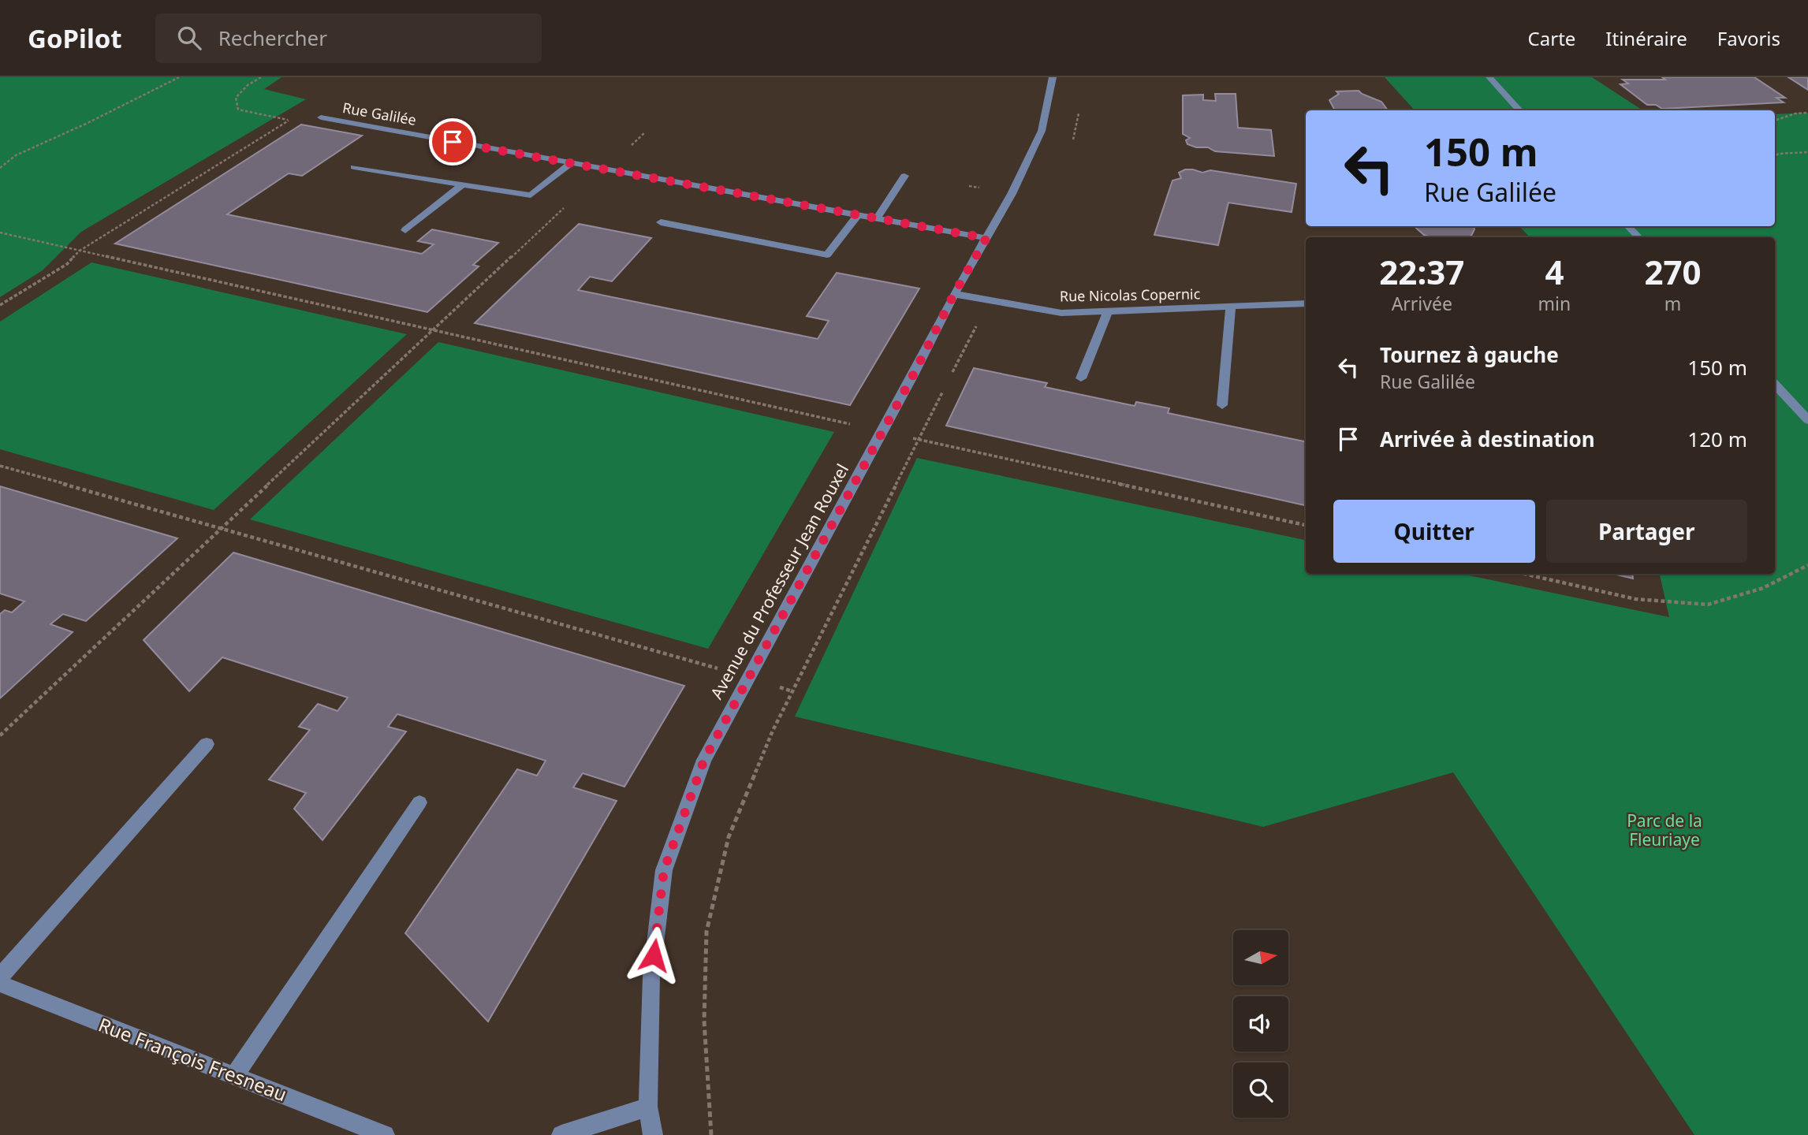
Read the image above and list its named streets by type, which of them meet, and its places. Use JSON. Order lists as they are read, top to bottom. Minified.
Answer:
{"streets":{"street":["Rue Galilée","Rue Nicolas Copernic","Avenue du Professeur Jean Rouxel","Rue François Fresneau"]},"crossings":[["Rue Galilée","Avenue du Professeur Jean Rouxel"],["Rue Nicolas Copernic","Avenue du Professeur Jean Rouxel"]],"parks":["Parc de la Fleuriaye"],"north":"right","page":{"header":"GoPilot","search":"Rechercher","nav":["Carte","Itinéraire","Favoris"],"turn":["150 m","Rue Galilée"],"eta":["22:37","Arrivée","4","min","270","m"],"list":[{"name":"Tournez à gauche","note":"Rue Galilée","value":"150 m"},{"name":"Arrivée à destination","value":"120 m"}],"buttons":["Quitter","Partager"]}}
